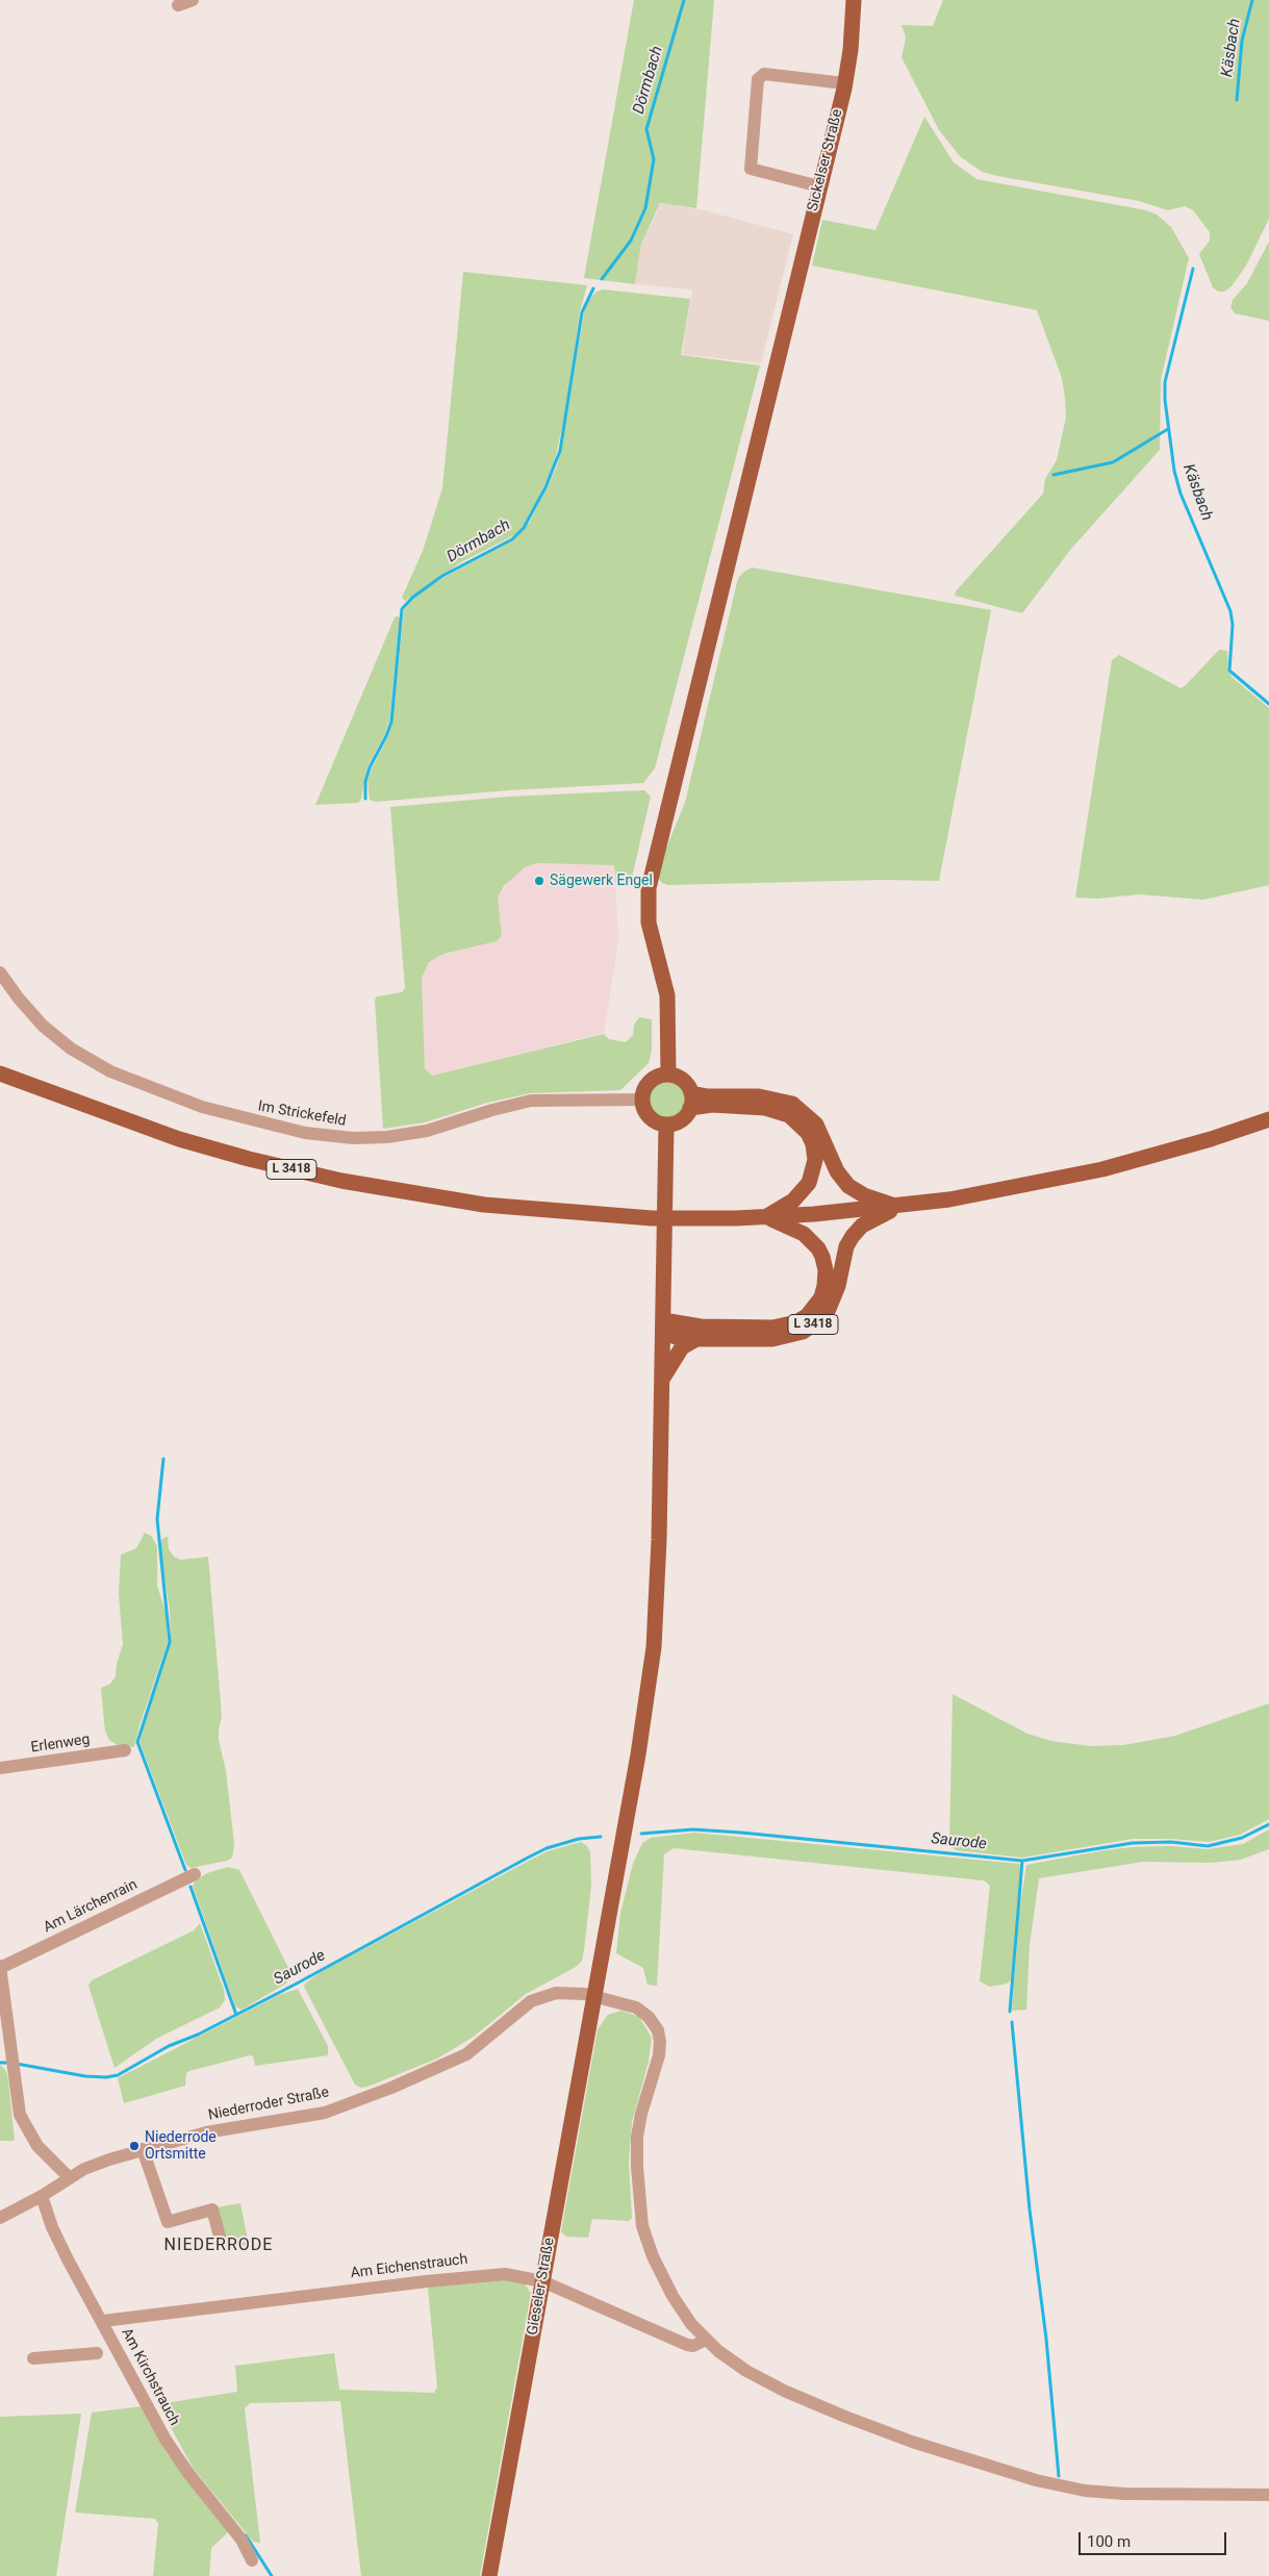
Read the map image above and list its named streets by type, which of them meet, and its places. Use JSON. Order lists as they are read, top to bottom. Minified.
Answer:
{"streets":{"main road":["Sickelser Straße","L 3418","Gieseler Straße"],"street":["Im Strickefeld","Erlenweg","Am Lärchenrain","Niederroder Straße","Am Eichenstrauch","Am Kirchstrauch"]},"crossings":[["Sickelser Straße","Im Strickefeld"],["Sickelser Straße","L 3418"],["Sickelser Straße","Gieseler Straße"],["Im Strickefeld","L 3418"],["Im Strickefeld","Gieseler Straße"],["L 3418","Gieseler Straße"],["Niederroder Straße","Am Eichenstrauch"],["Niederroder Straße","Gieseler Straße"],["Niederroder Straße","Am Kirchstrauch"],["Am Eichenstrauch","Gieseler Straße"],["Am Eichenstrauch","Am Kirchstrauch"]],"districts":["NIEDERRODE"],"water":["Käsbach","Dörmbach","Saurode"],"places":["Sägewerk Engel","Niederrode Ortsmitte"],"scale_bar":"100 m"}
